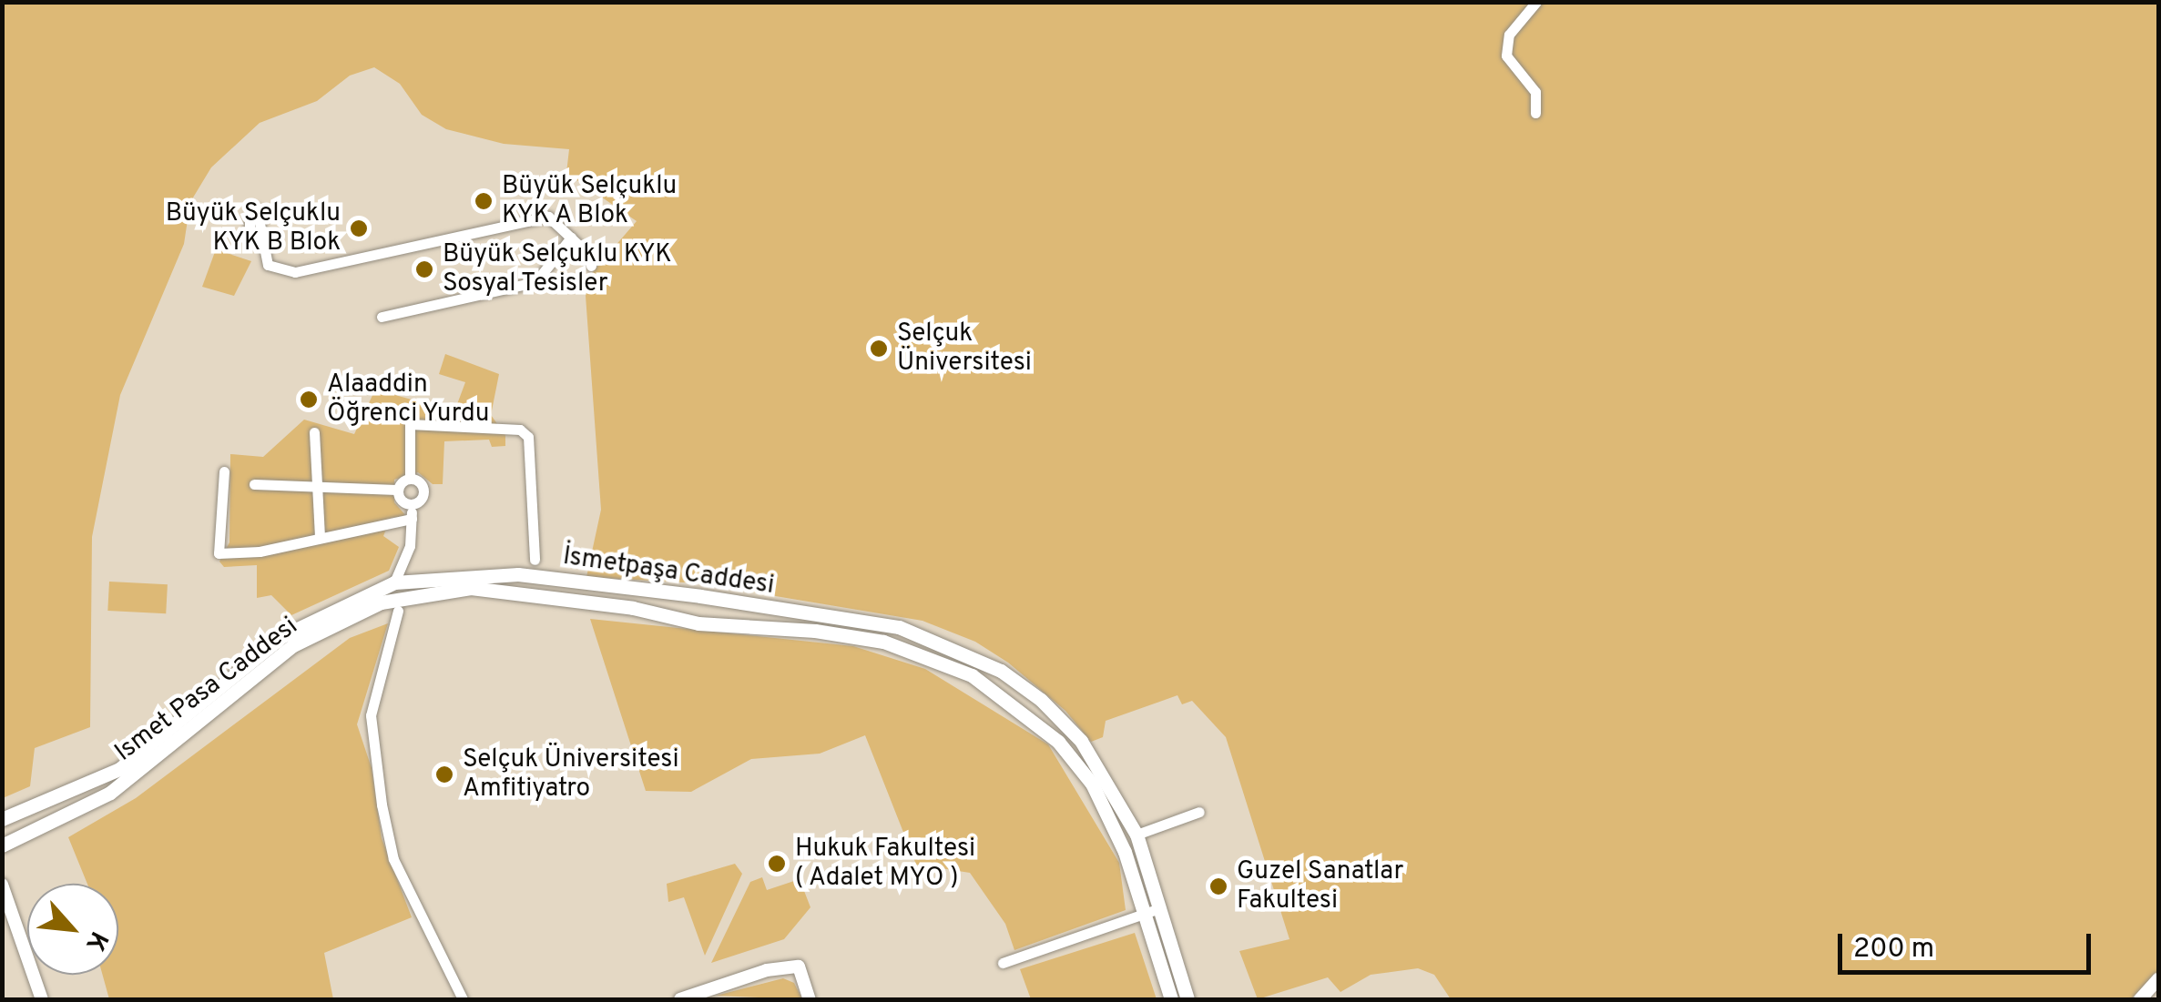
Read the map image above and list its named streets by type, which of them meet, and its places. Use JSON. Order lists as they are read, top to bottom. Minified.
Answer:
{"streets":{"main road":["İsmetpaşa Caddesi","Ismet Pasa Caddesi"]},"places":["Büyük Selçuklu KYK A Blok","Büyük Selçuklu KYK B Blok","Büyük Selçuklu KYK Sosyal Tesisler","Selçuk Üniversitesi","Alaaddin Öğrenci Yurdu","Selçuk Üniversitesi Amfitiyatro","Hukuk Fakultesi ( Adalet MYO )","Guzel Sanatlar Fakultesi"],"scale_bar":"200 m","north":"bottom right"}
